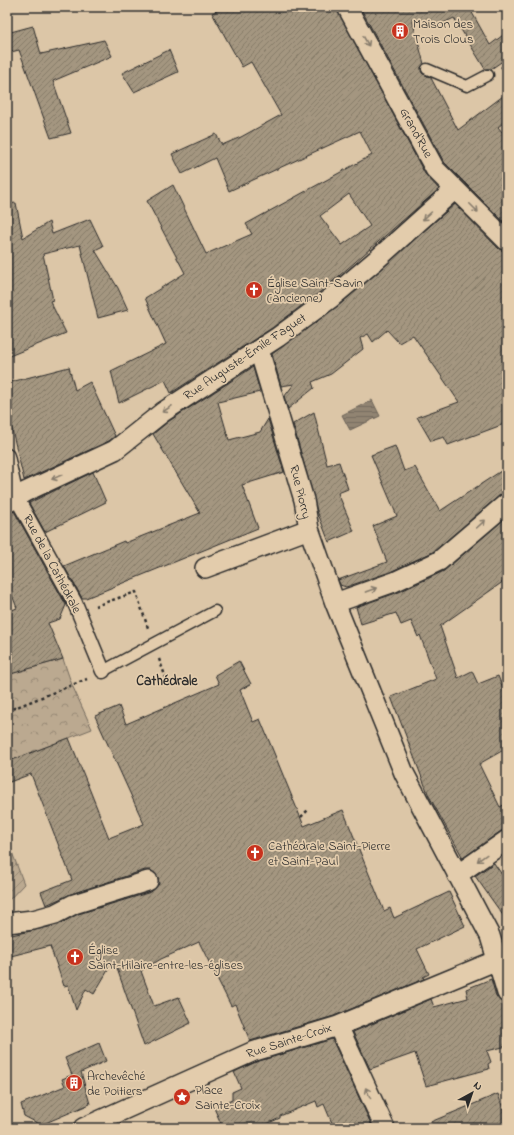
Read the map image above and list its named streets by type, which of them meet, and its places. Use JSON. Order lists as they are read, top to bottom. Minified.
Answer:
{"streets":{"street":["Grand'Rue","Rue Auguste-Émile Faguet","Rue Piorry","Rue de la Cathédrale","Rue Sainte-Croix"]},"crossings":[["Grand'Rue","Rue Auguste-Émile Faguet"],["Rue Auguste-Émile Faguet","Rue Piorry"],["Rue Auguste-Émile Faguet","Rue de la Cathédrale"]],"one_way":["Grand'Rue","Rue Auguste-Émile Faguet"],"districts":["Cathédrale"],"places":{"building":["Maison des Trois Clous","Archevêché de Poitiers"],"church":["Église Saint-Savin (ancienne)","Cathédrale Saint-Pierre et Saint-Paul","Église Saint-Hilaire-entre-les-églises"],"place":["Place Sainte-Croix"]},"north":"top right"}
